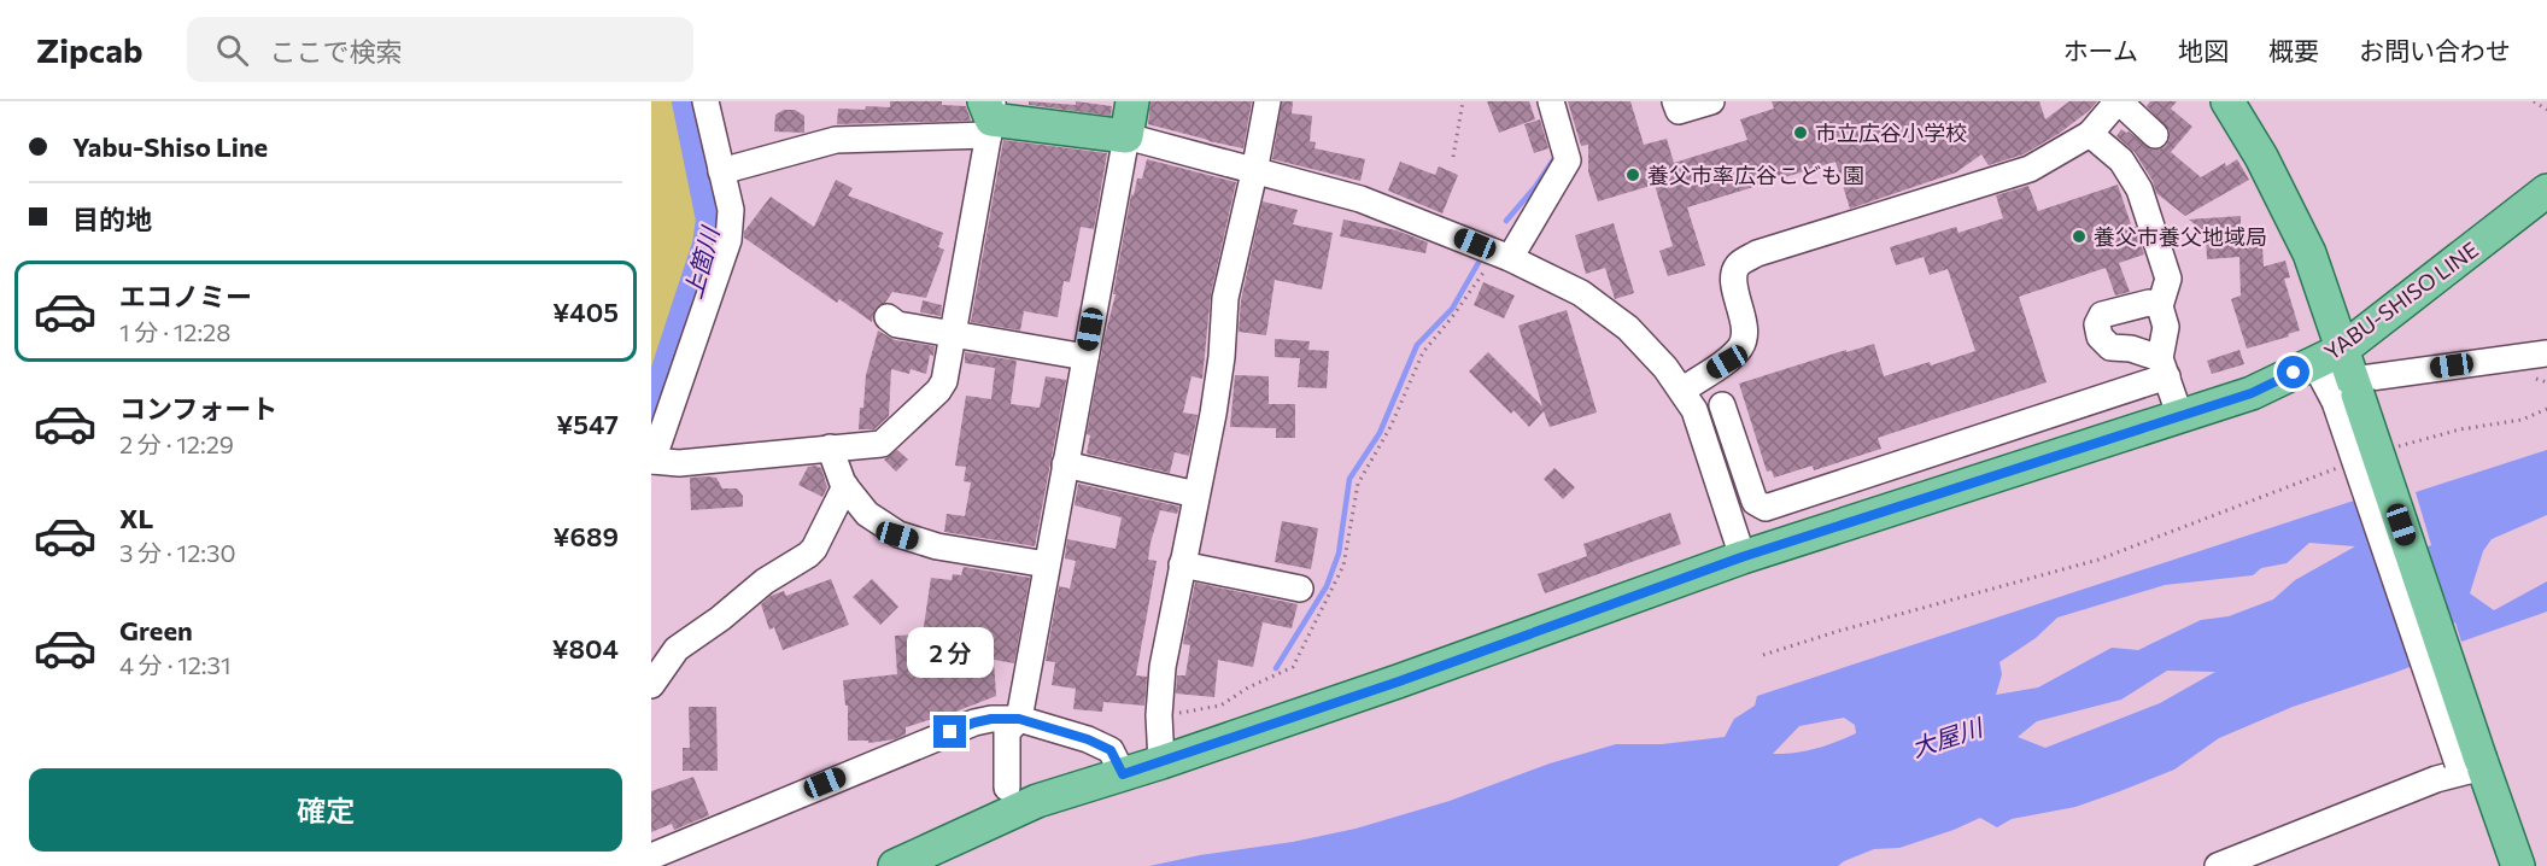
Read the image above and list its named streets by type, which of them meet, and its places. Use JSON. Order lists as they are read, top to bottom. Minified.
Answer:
{"streets":{"main road":["YABU-SHISO LINE"]},"water":["上箇川","大屋川"],"places":["市立広谷小学校","養父市率広谷こども園","養父市養父地域局"],"page":{"header":"Zipcab","search":"ここで検索","nav":["ホーム","地図","概要","お問い合わせ"],"banner":["Yabu-Shiso Line","目的地"],"list":[{"name":"エコノミー","note":"1 分 · 12:28","value":"¥405"},{"name":"コンフォート","note":"2 分 · 12:29","value":"¥547"},{"name":"XL","note":"3 分 · 12:30","value":"¥689"},{"name":"Green","note":"4 分 · 12:31","value":"¥804"}],"bubble":"2 分","buttons":"確定"}}
